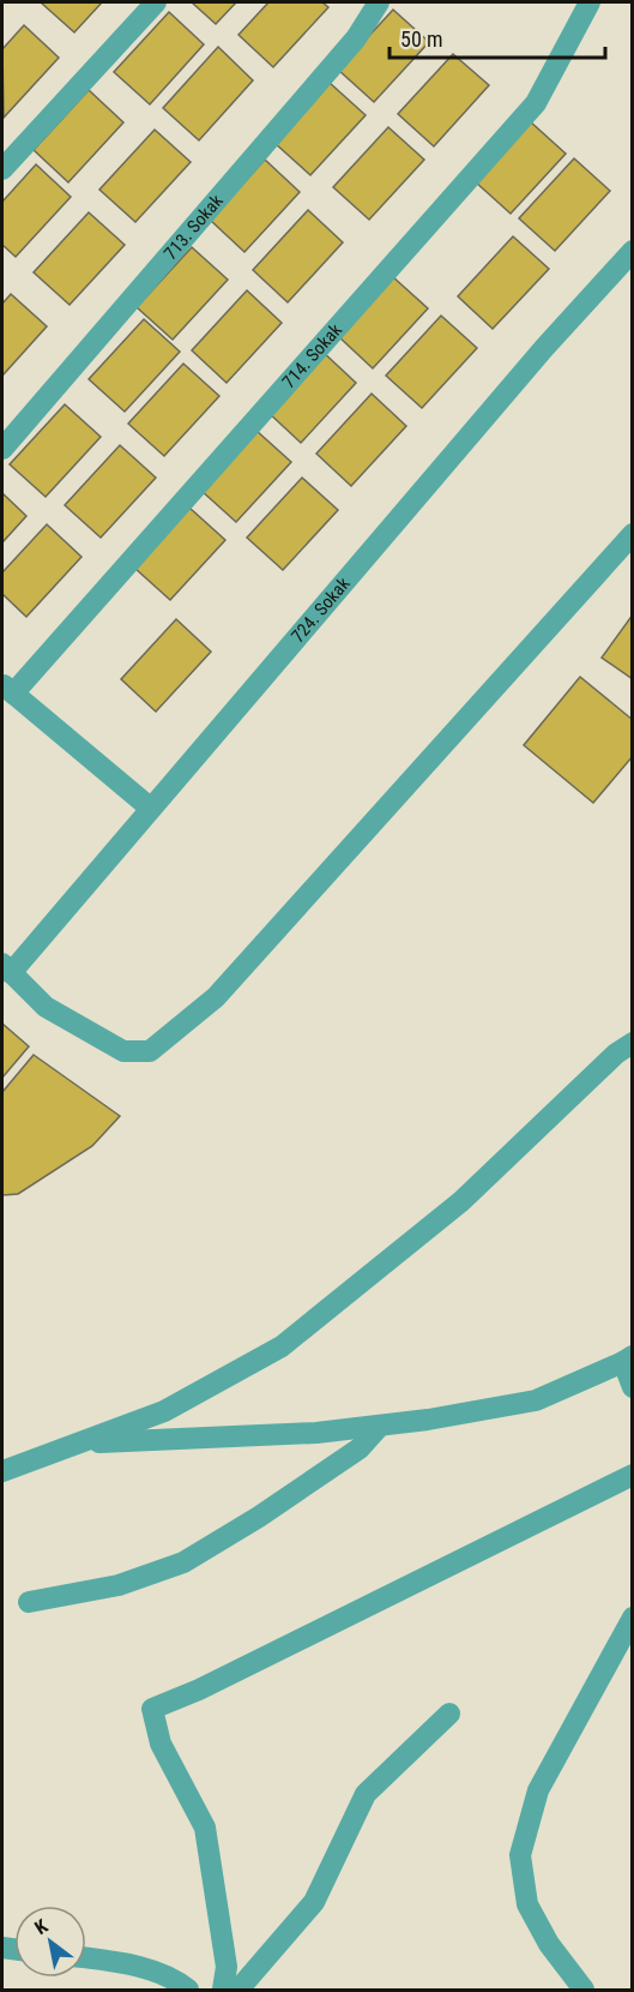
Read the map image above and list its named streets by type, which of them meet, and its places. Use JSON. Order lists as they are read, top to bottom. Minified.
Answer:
{"streets":{"street":["713. Sokak","714. Sokak","724. Sokak"]},"scale_bar":"50 m","north":"top left"}
